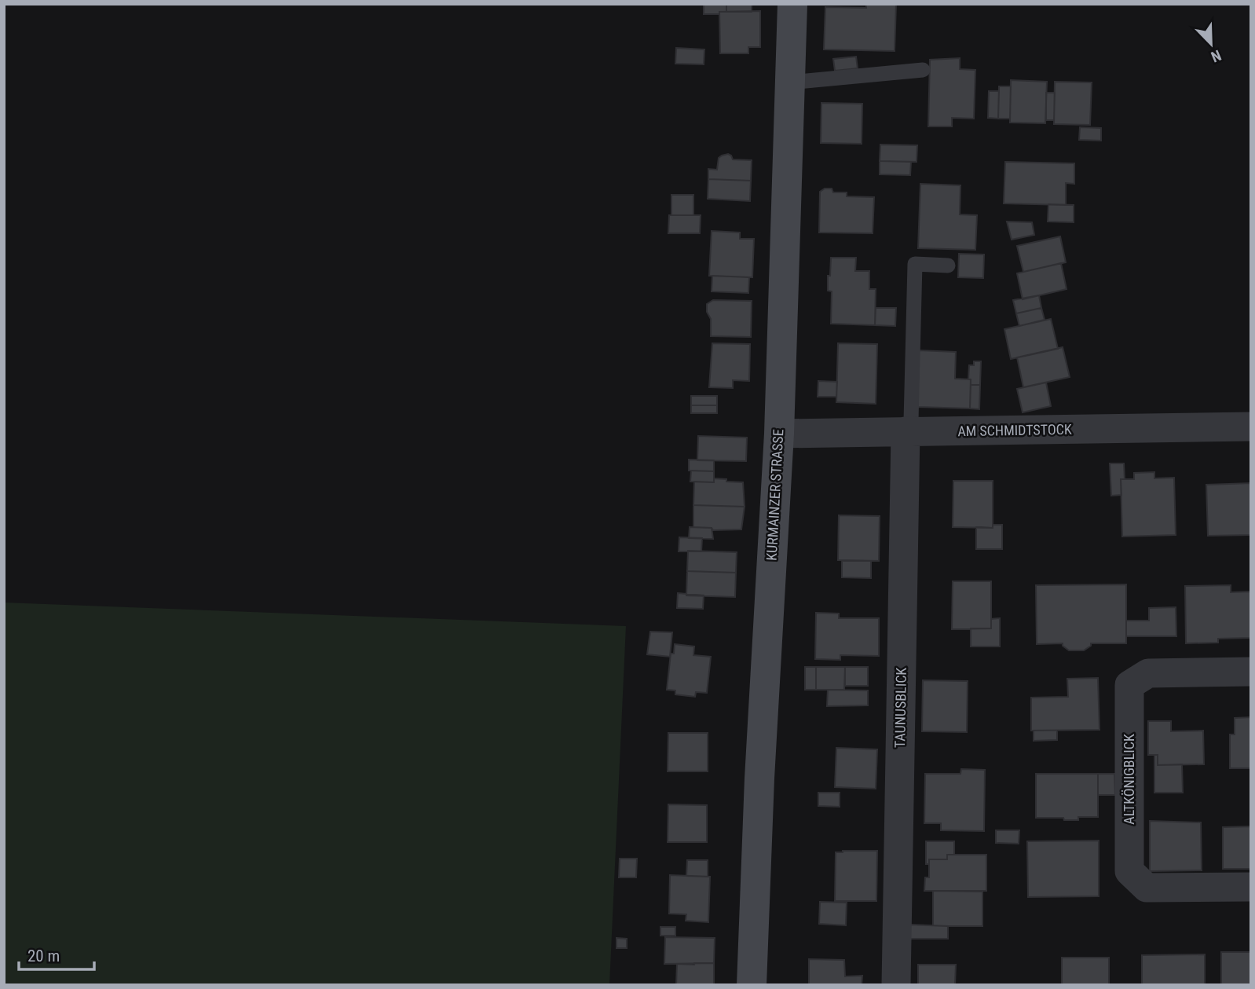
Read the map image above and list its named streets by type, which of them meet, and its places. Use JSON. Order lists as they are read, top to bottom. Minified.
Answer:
{"streets":{"main road":["KURMAINZER STRASSE"],"street":["AM SCHMIDTSTOCK","TAUNUSBLICK","ALTKÖNIGBLICK"]},"crossings":[["AM SCHMIDTSTOCK","KURMAINZER STRASSE"],["AM SCHMIDTSTOCK","TAUNUSBLICK"]],"scale_bar":"20 m","north":"bottom right"}
